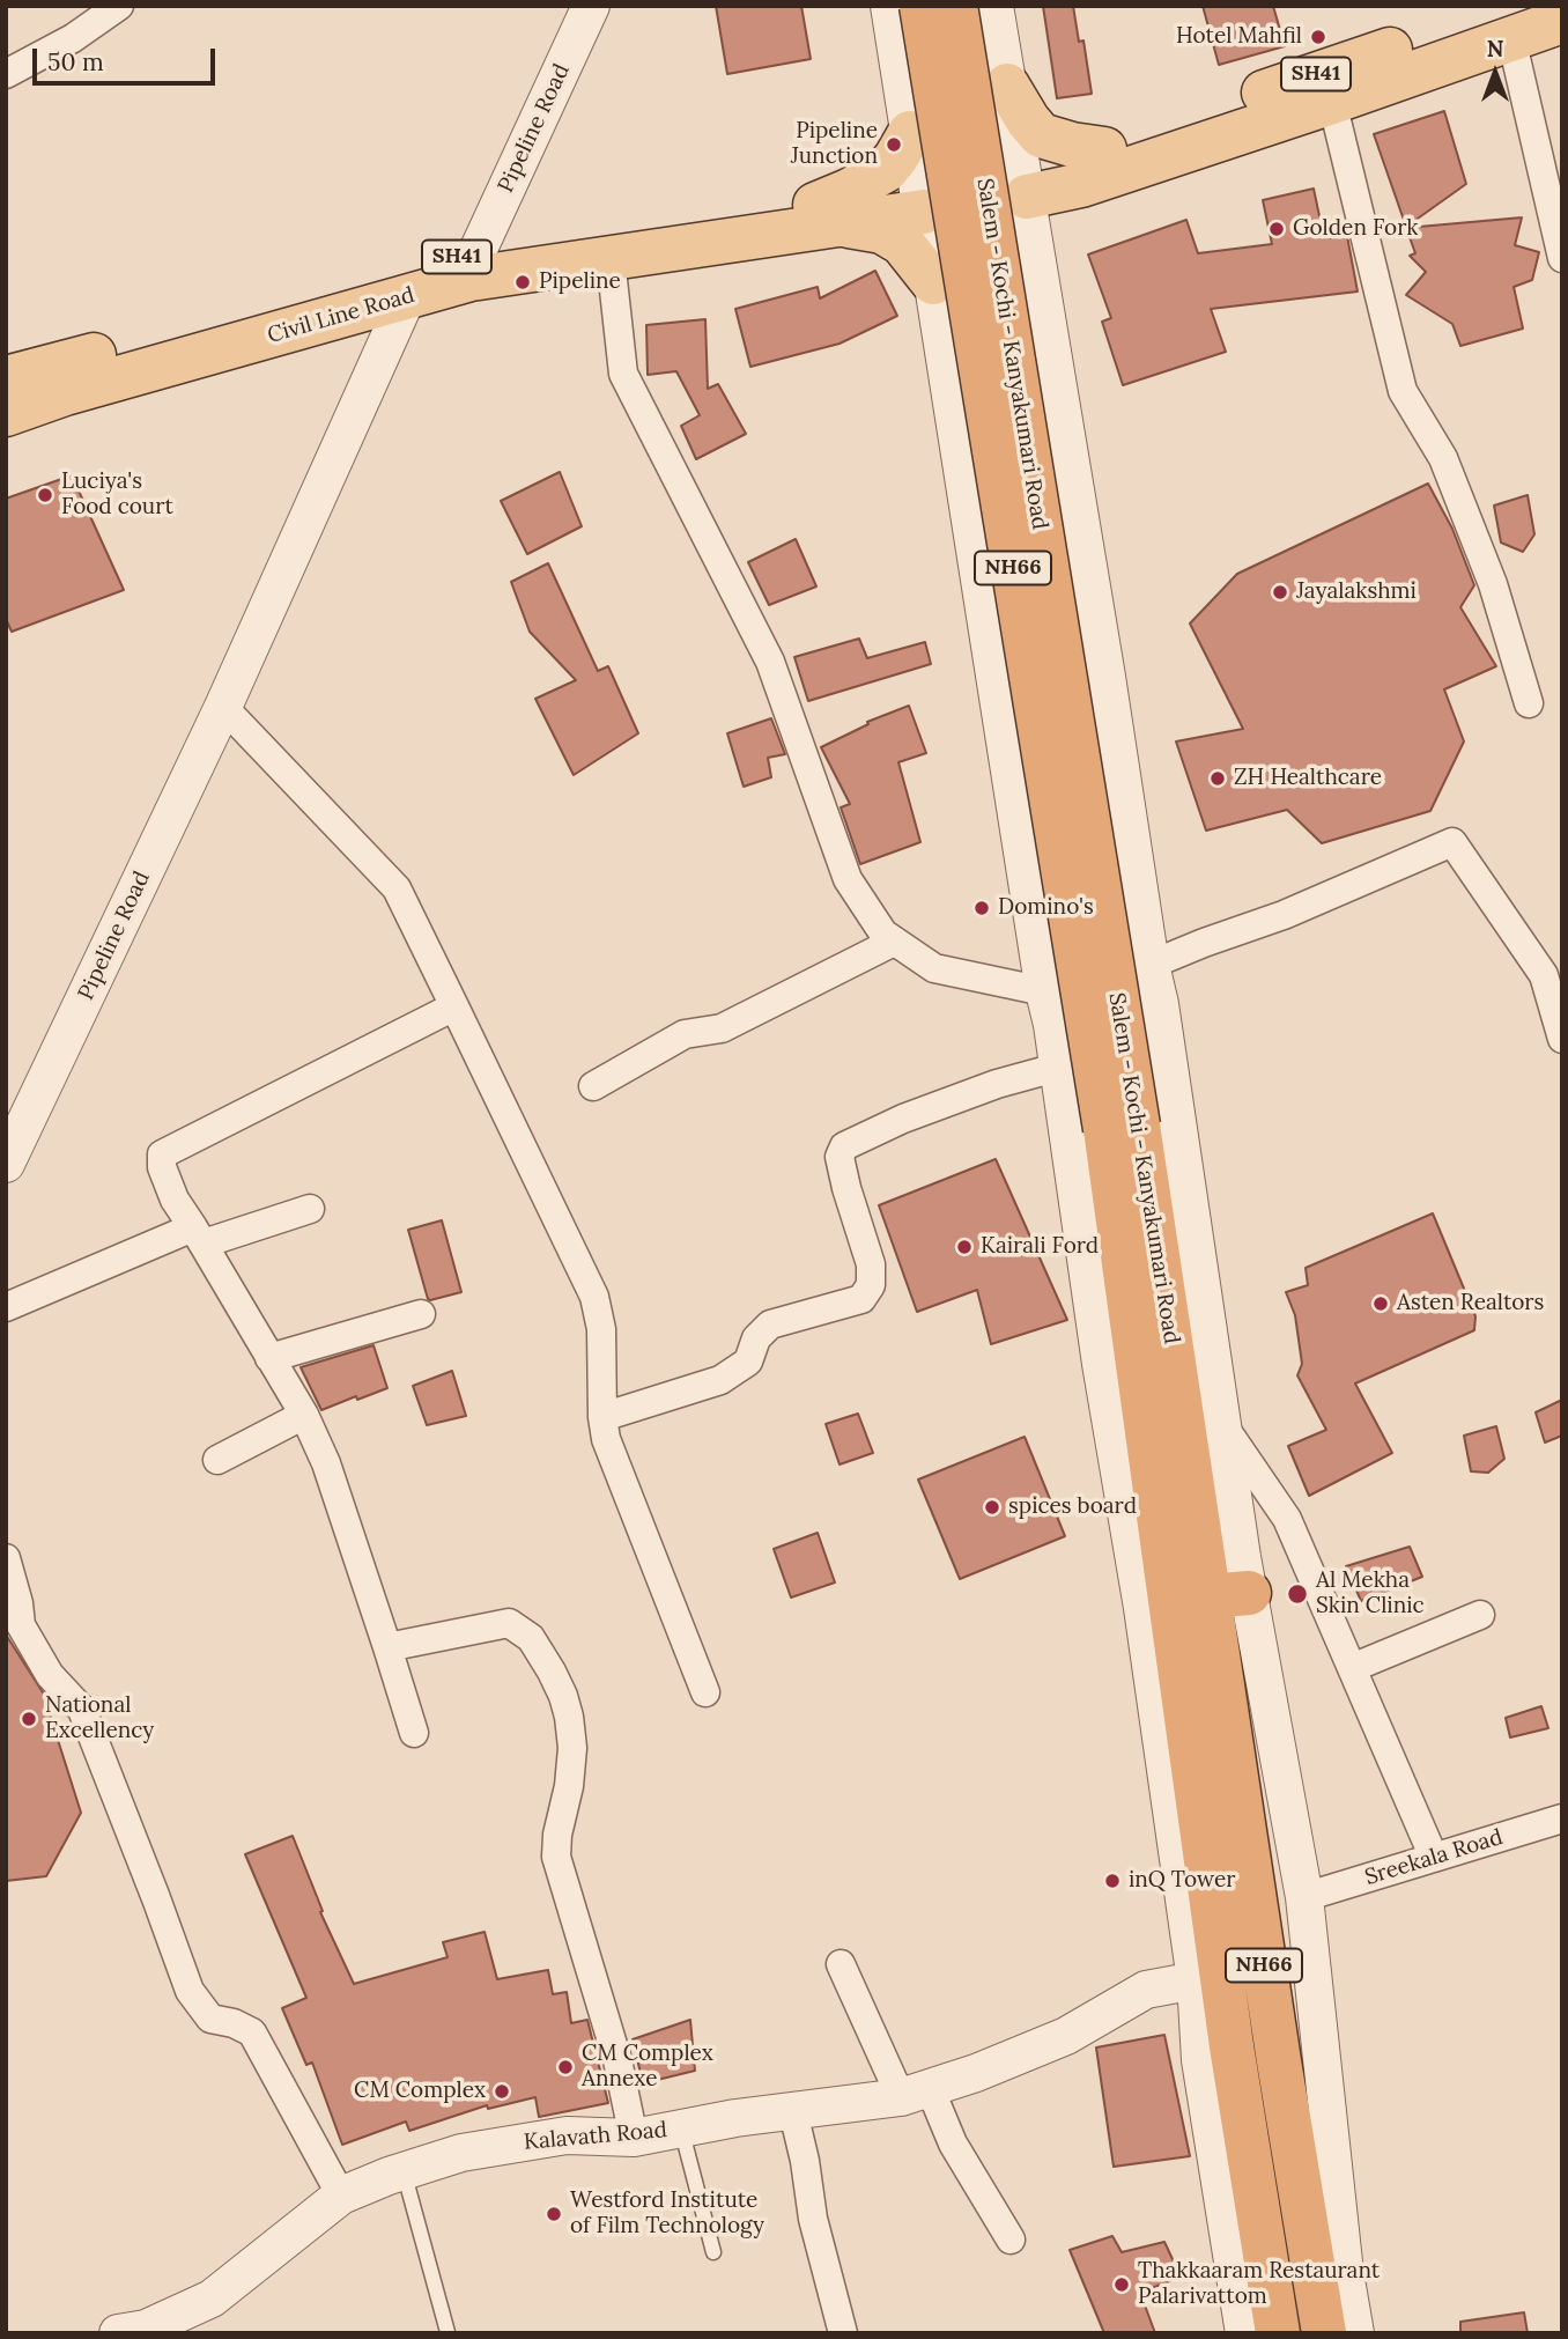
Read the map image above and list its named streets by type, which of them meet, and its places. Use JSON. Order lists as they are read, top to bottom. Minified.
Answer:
{"streets":{"highway":["Salem - Kochi - Kanyakumari Road","NH66"],"main road":["SH41","Civil Line Road"],"street":["Pipeline Road","Sreekala Road","Kalavath Road"]},"crossings":[["SH41","Salem - Kochi - Kanyakumari Road"],["Pipeline Road","Civil Line Road"],["Civil Line Road","Salem - Kochi - Kanyakumari Road"]],"places":["Hotel Mahfil","Pipeline Junction","Golden Fork","Pipeline","Luciya's Food court","Jayalakshmi","ZH Healthcare","Domino's","Kairali Ford","Asten Realtors","spices board","Al Mekha Skin Clinic","National Excellency","inQ Tower","CM Complex Annexe","CM Complex","Westford Institute of Film Technology","Thakkaaram Restaurant Palarivattom"],"scale_bar":"50 m","north":"top"}
